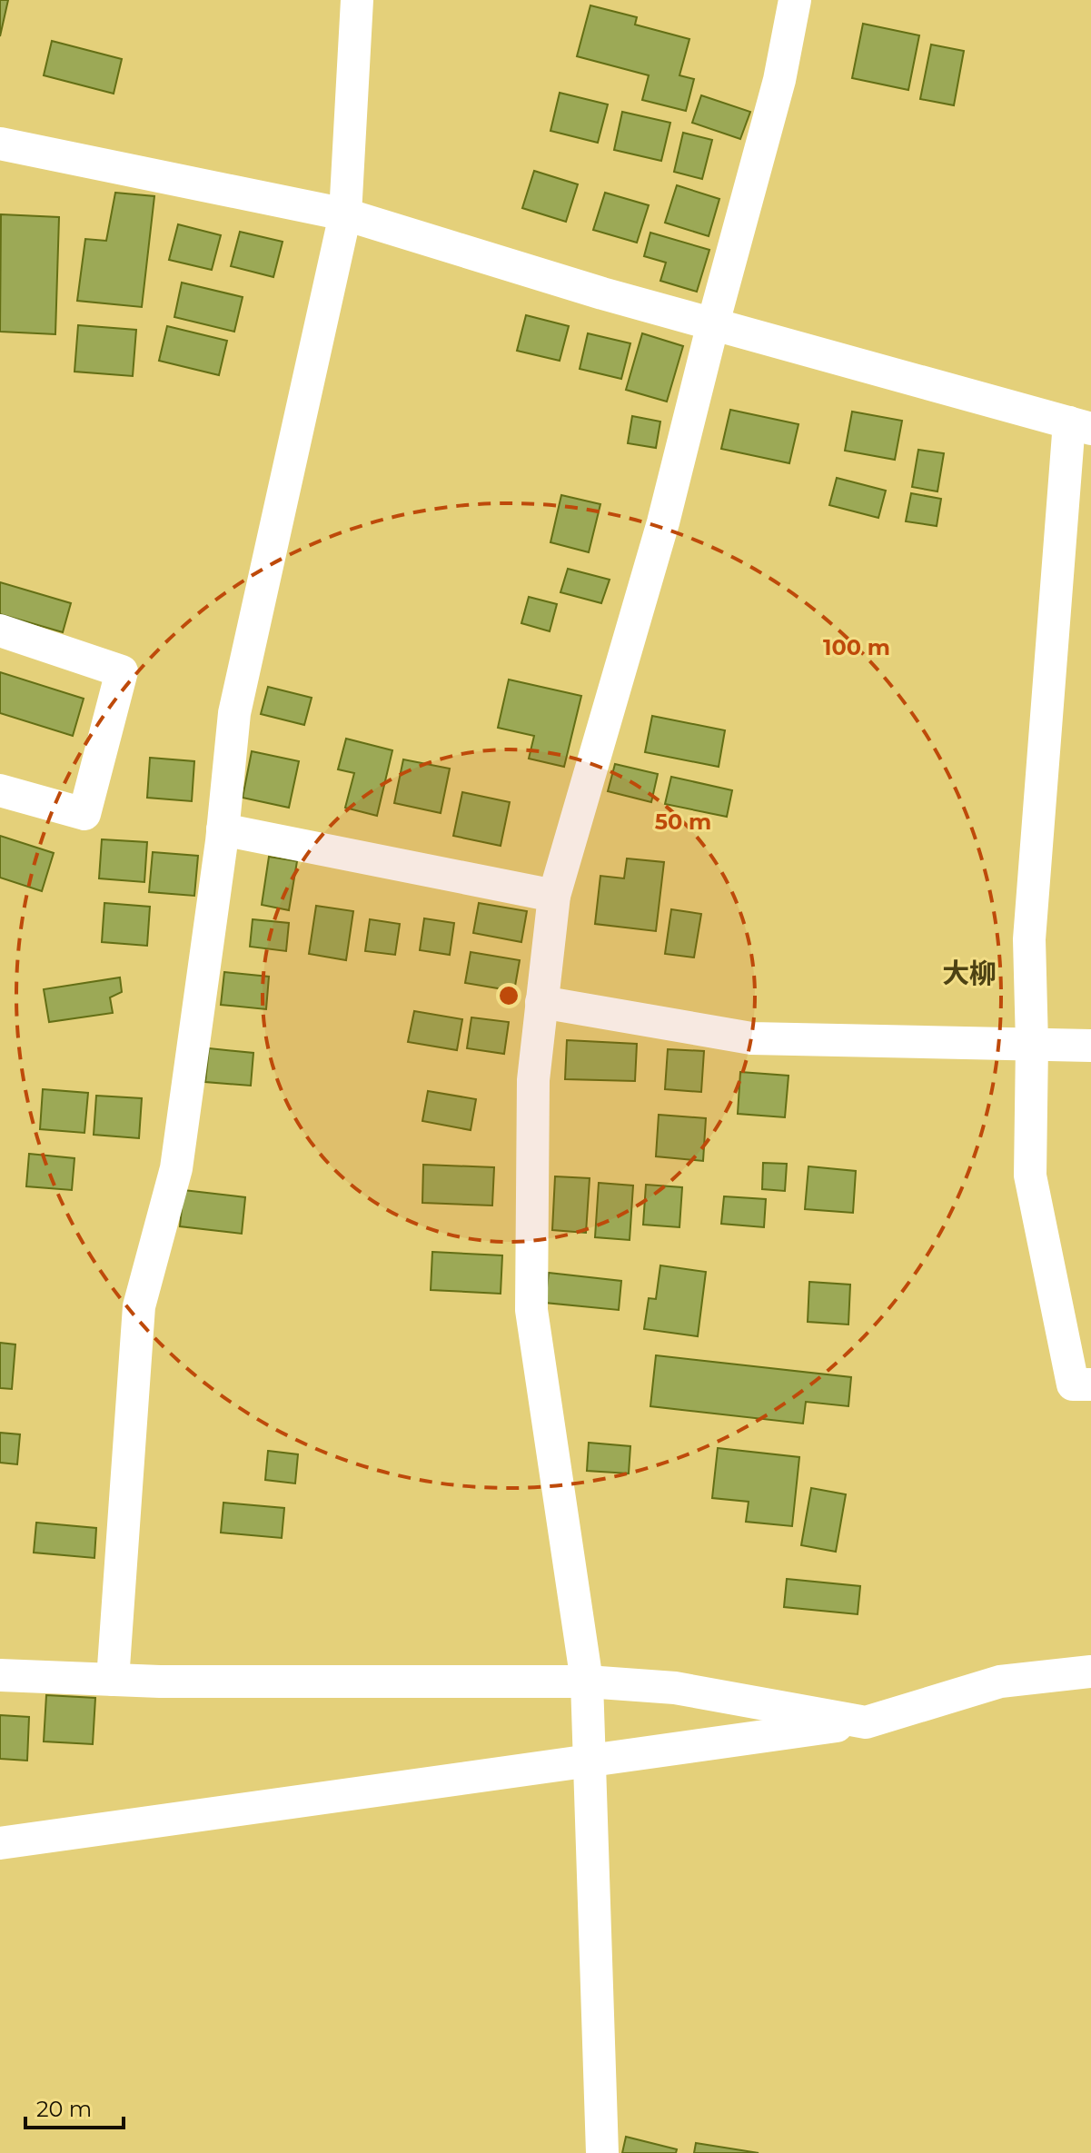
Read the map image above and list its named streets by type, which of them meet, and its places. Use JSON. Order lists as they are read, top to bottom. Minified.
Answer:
{"districts":["大柳"],"scale_bar":"20 m","rings":["100 m","50 m"]}
